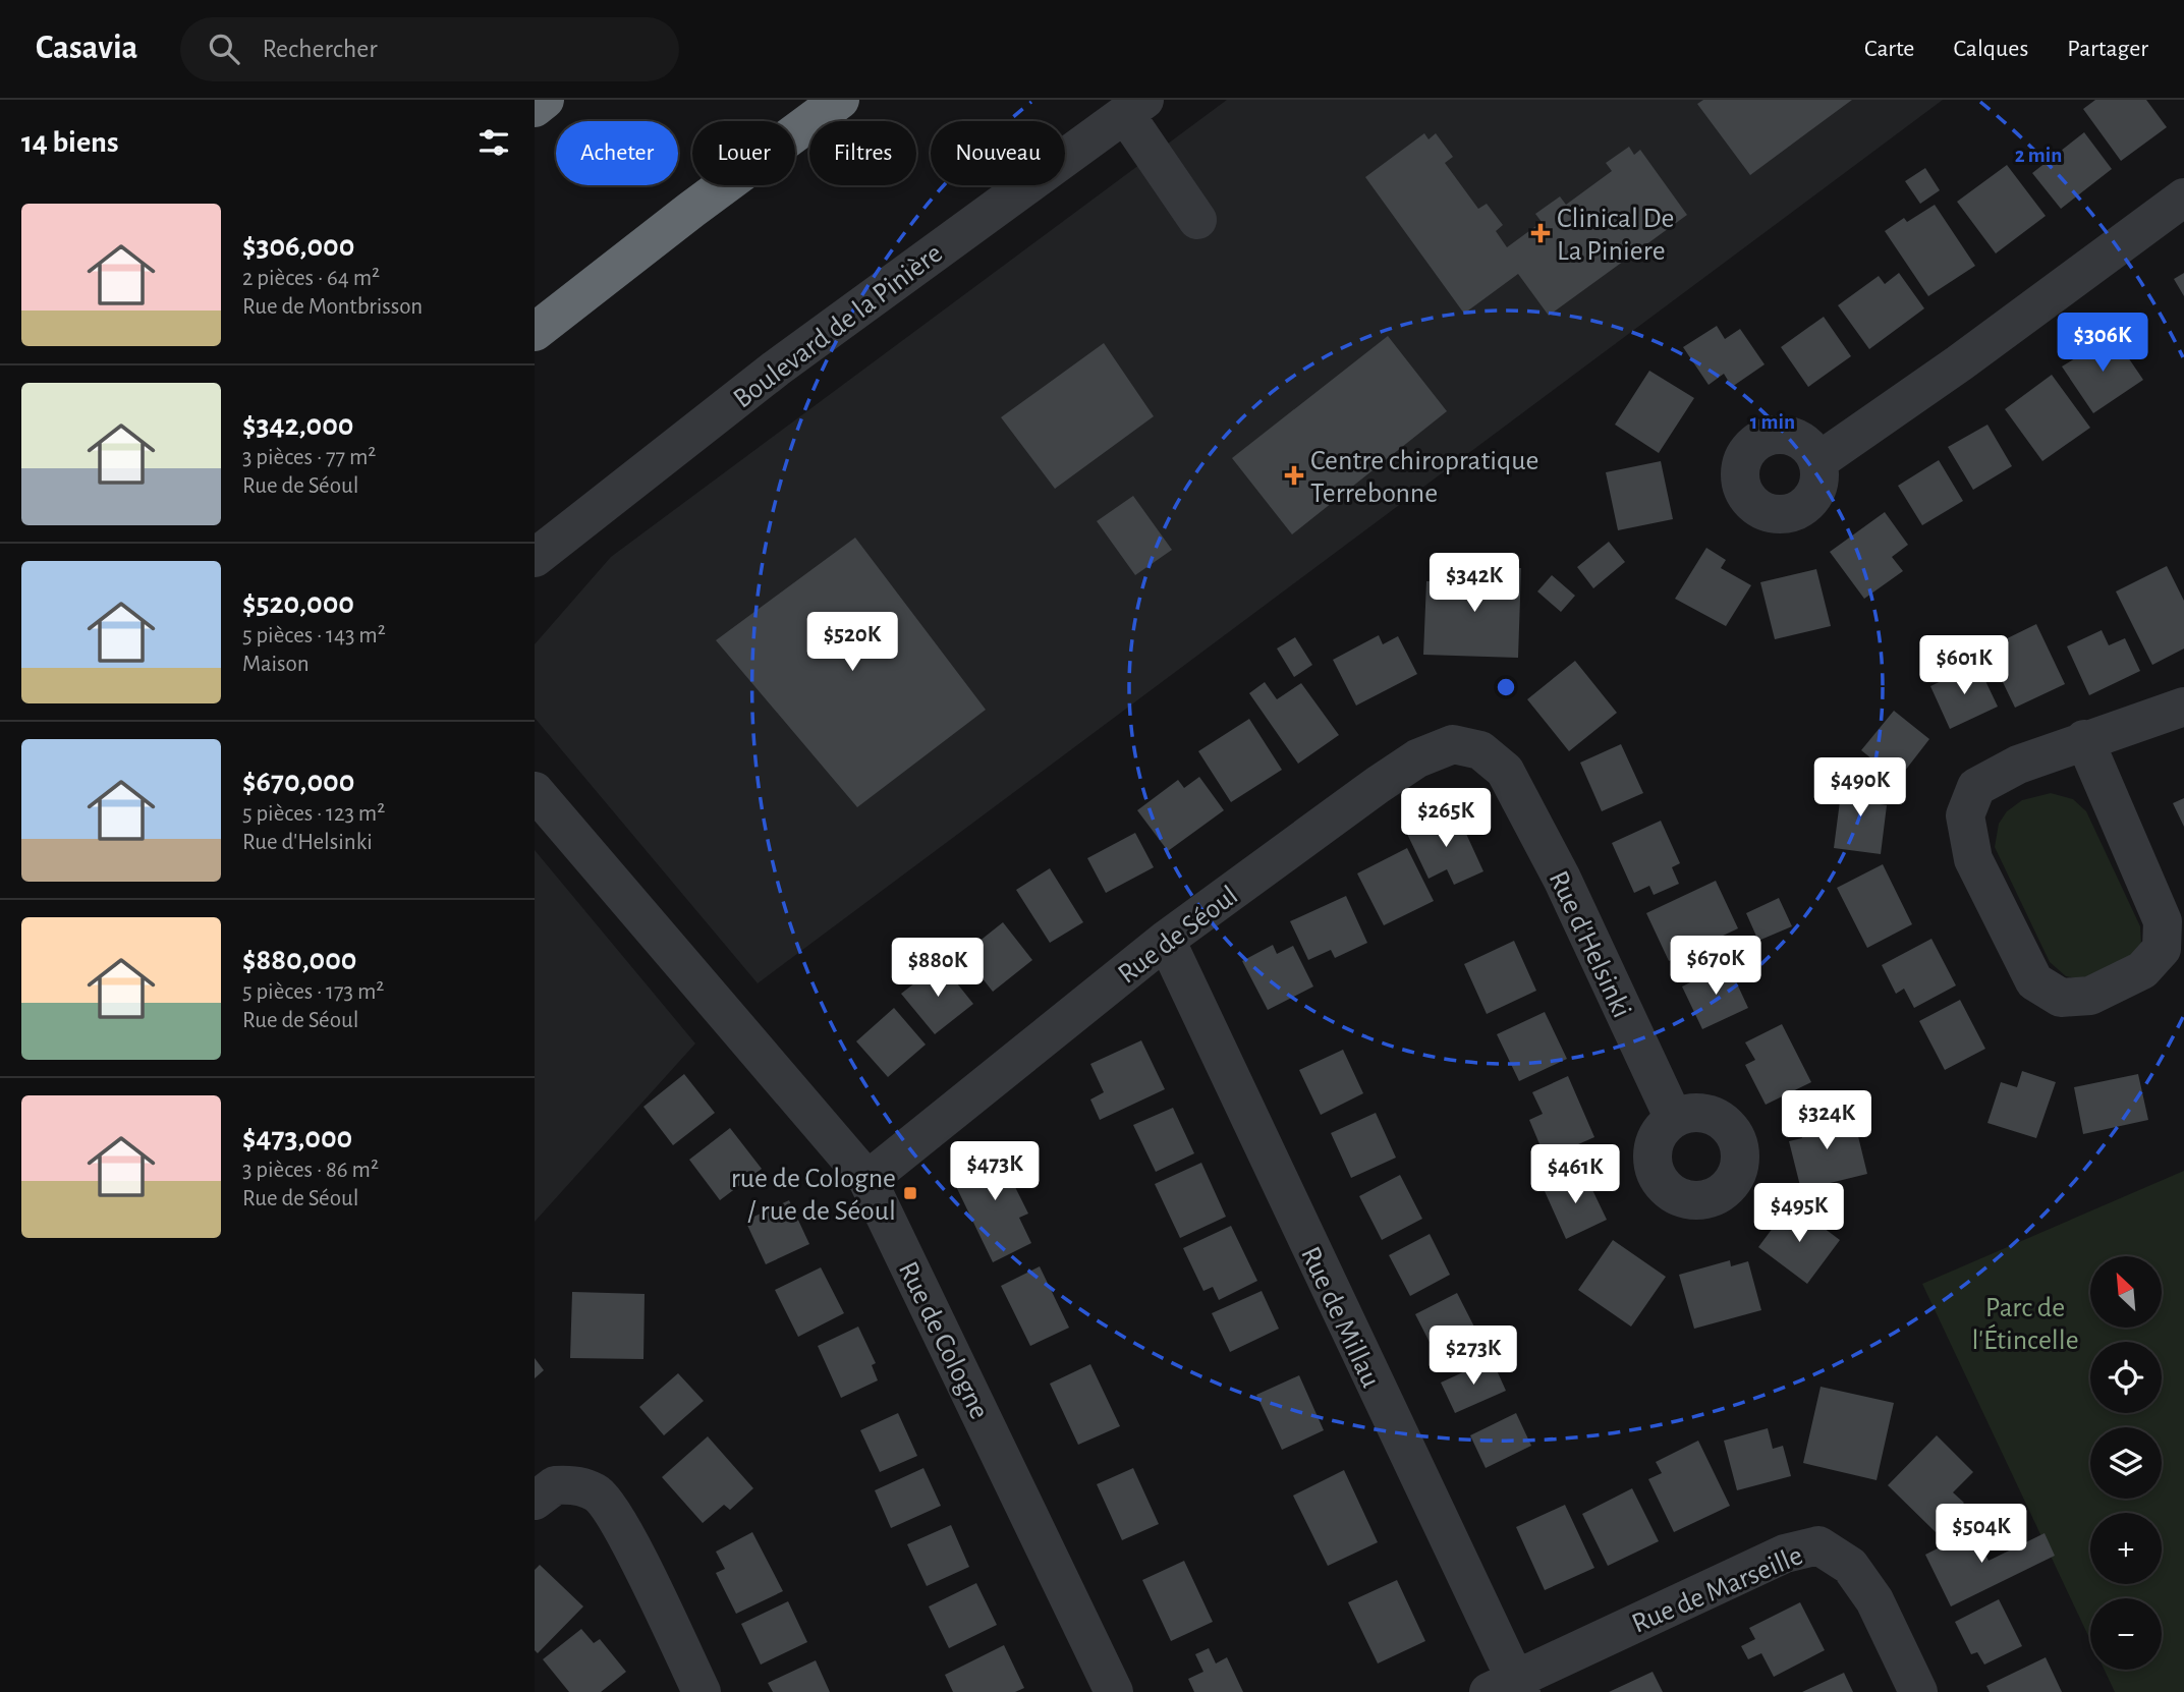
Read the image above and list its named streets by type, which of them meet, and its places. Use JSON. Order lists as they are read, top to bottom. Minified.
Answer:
{"streets":{"street":["Boulevard de la Pinière","Rue de Séoul","Rue d'Helsinki","Rue de Millau","Rue de Cologne","Rue de Marseille"]},"crossings":[["Rue de Séoul","Rue d'Helsinki"],["Rue de Séoul","Rue de Millau"],["Rue de Séoul","Rue de Cologne"],["Rue de Millau","Rue de Marseille"]],"parks":["Parc de l'Étincelle"],"places":{"health":["Clinical De La Piniere","Centre chiropratique Terrebonne"],"transit":["rue de Cologne / rue de Séoul"]},"north":"top left","page":{"header":"Casavia","search":"Rechercher","nav":["Carte","Calques","Partager"],"heading":"14 biens","chip":["Acheter","Louer","Filtres","Nouveau"],"list":[{"name":"$306,000","note":"2 pièces · 64 m² · Rue de Montbrisson"},{"name":"$342,000","note":"3 pièces · 77 m² · Rue de Séoul"},{"name":"$520,000","note":"5 pièces · 143 m² · Maison"},{"name":"$670,000","note":"5 pièces · 123 m² · Rue d'Helsinki"},{"name":"$880,000","note":"5 pièces · 173 m² · Rue de Séoul"},{"name":"$473,000","note":"3 pièces · 86 m² · Rue de Séoul"}],"price":["$306K","$342K","$520K","$601K","$490K","$265K","$670K","$880K","$324K","$473K","$461K","$495K","$273K","$504K"],"map_buttons":["+","−"]},"rings":["2 min","1 min"]}
